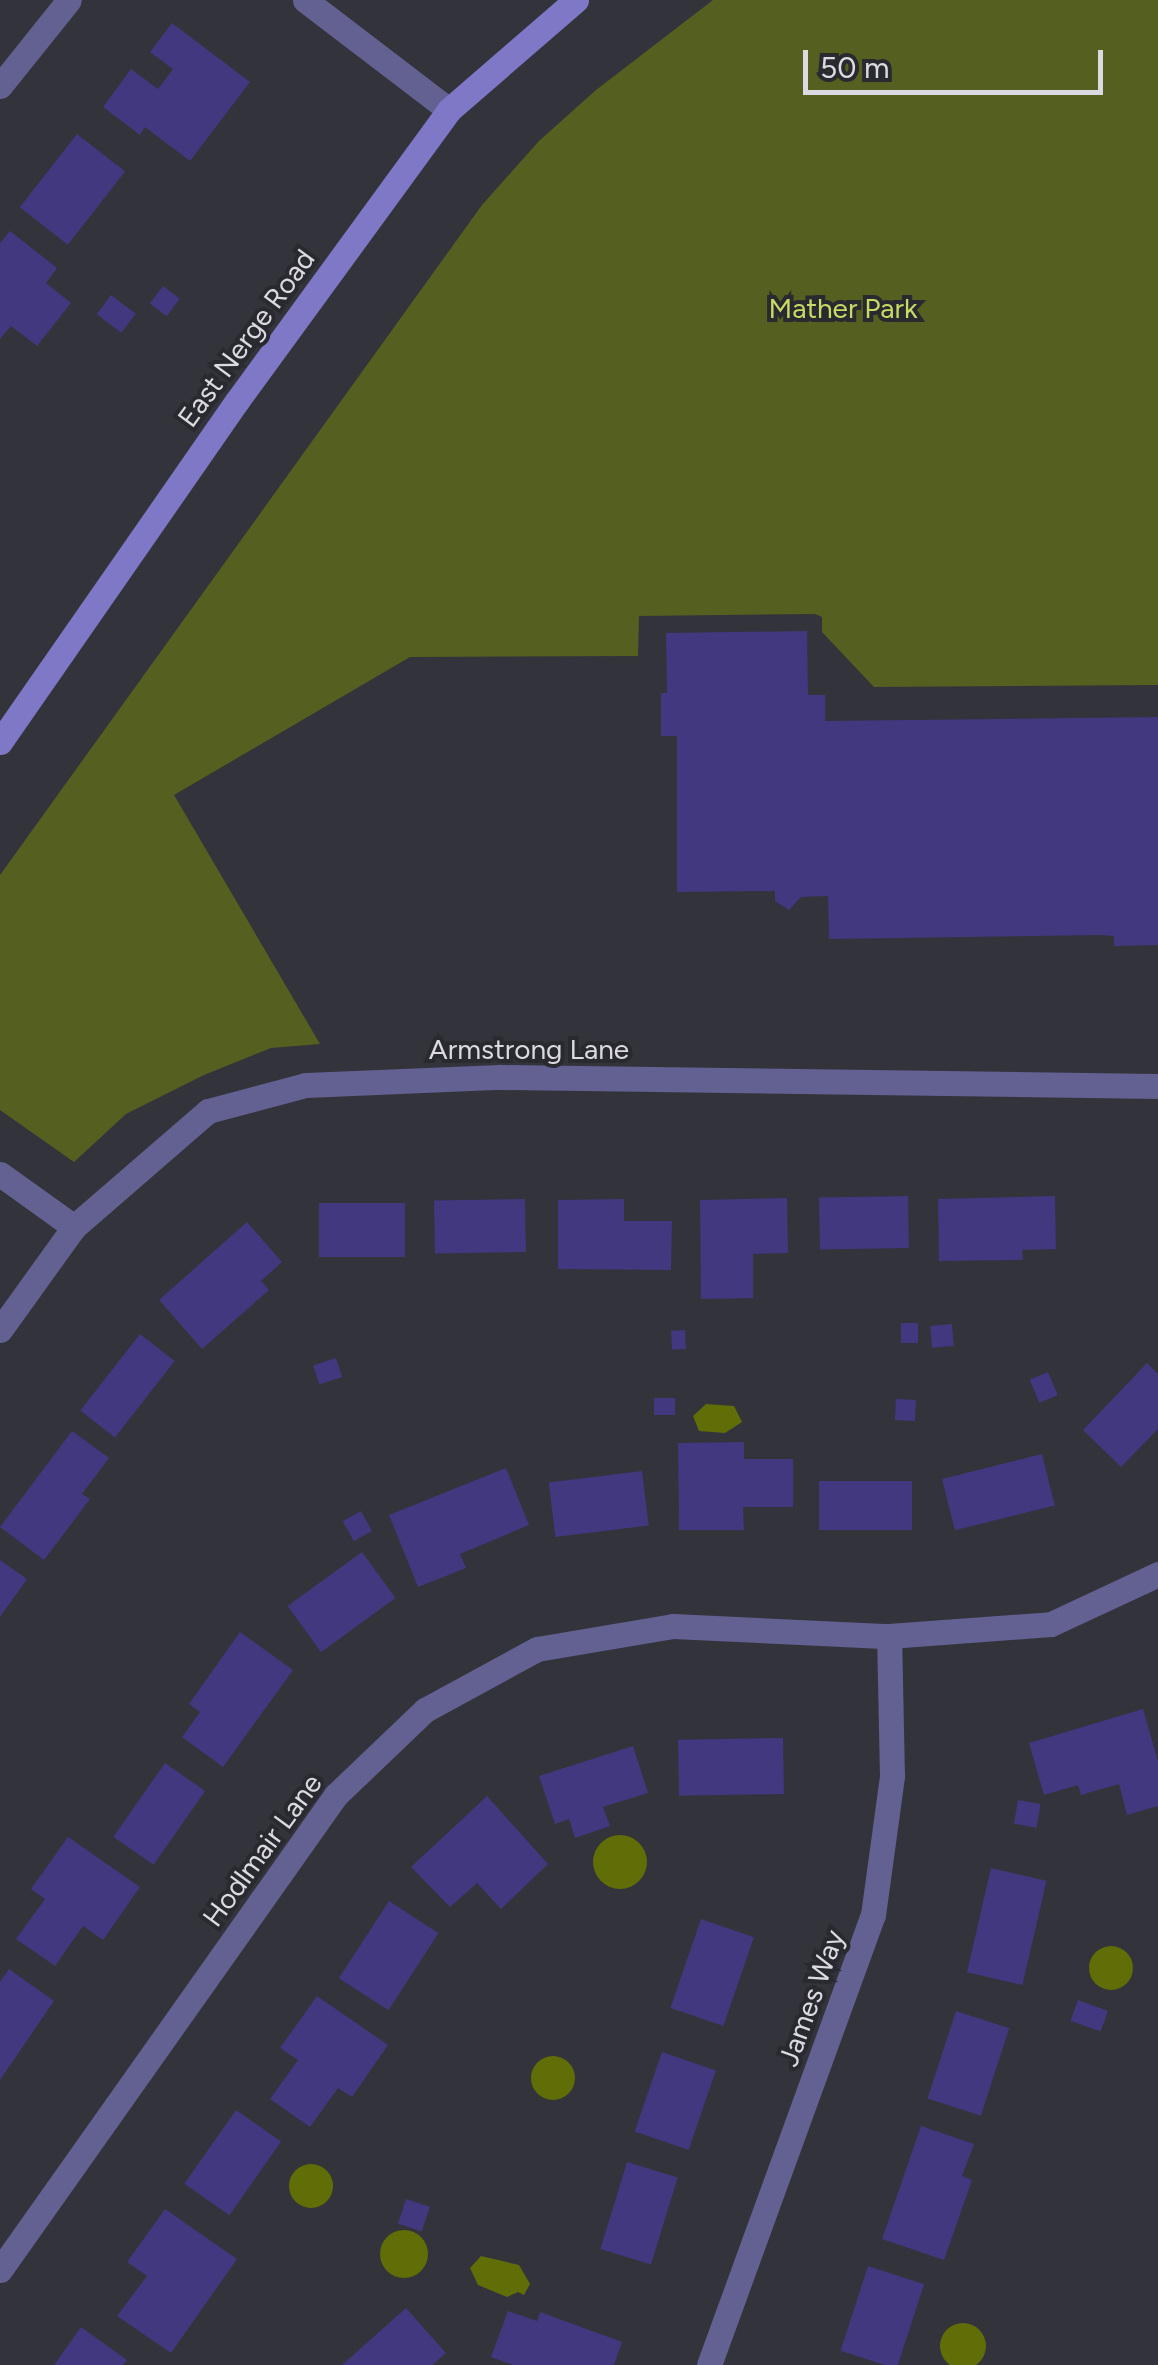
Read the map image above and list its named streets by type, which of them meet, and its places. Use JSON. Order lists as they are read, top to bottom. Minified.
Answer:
{"streets":{"main road":["East Nerge Road"],"street":["Armstrong Lane","Hodlmair Lane","James Way"]},"crossings":[["Hodlmair Lane","James Way"]],"parks":["Mather Park"],"scale_bar":"50 m"}
